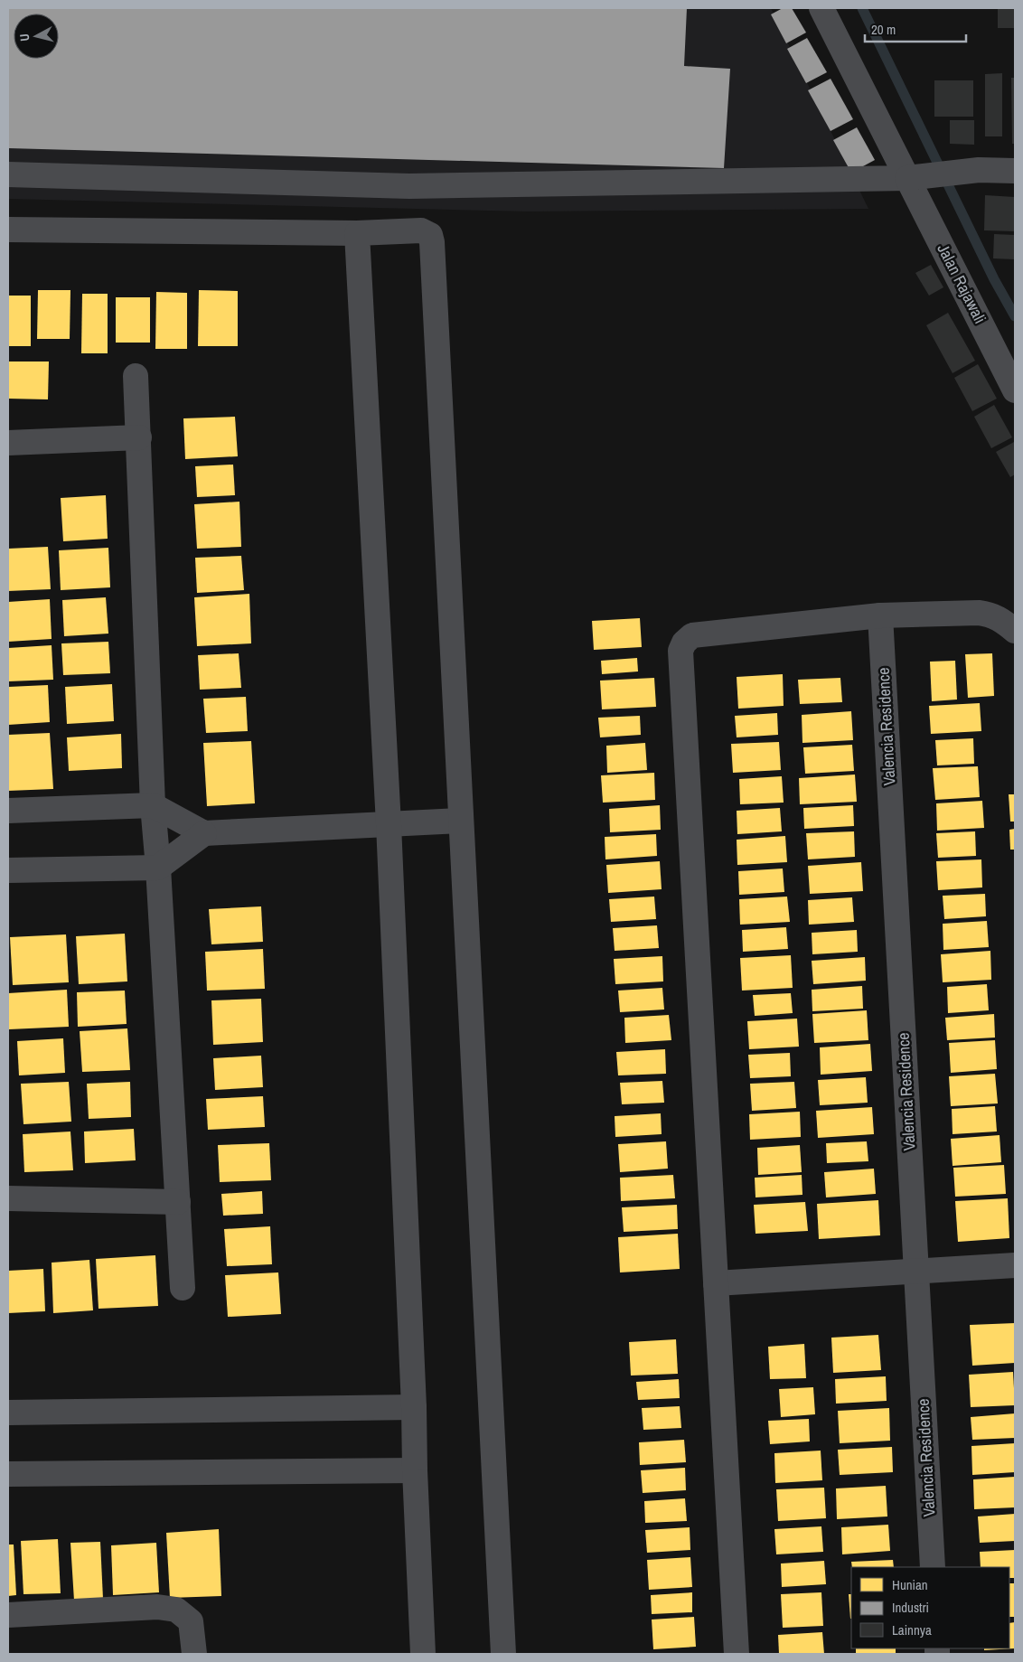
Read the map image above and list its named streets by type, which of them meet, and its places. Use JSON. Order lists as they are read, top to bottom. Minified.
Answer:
{"streets":{"street":["Jalan Rajawali","Valencia Residence"]},"legend":["Hunian","Industri","Lainnya"],"scale_bar":"20 m","north":"left"}
